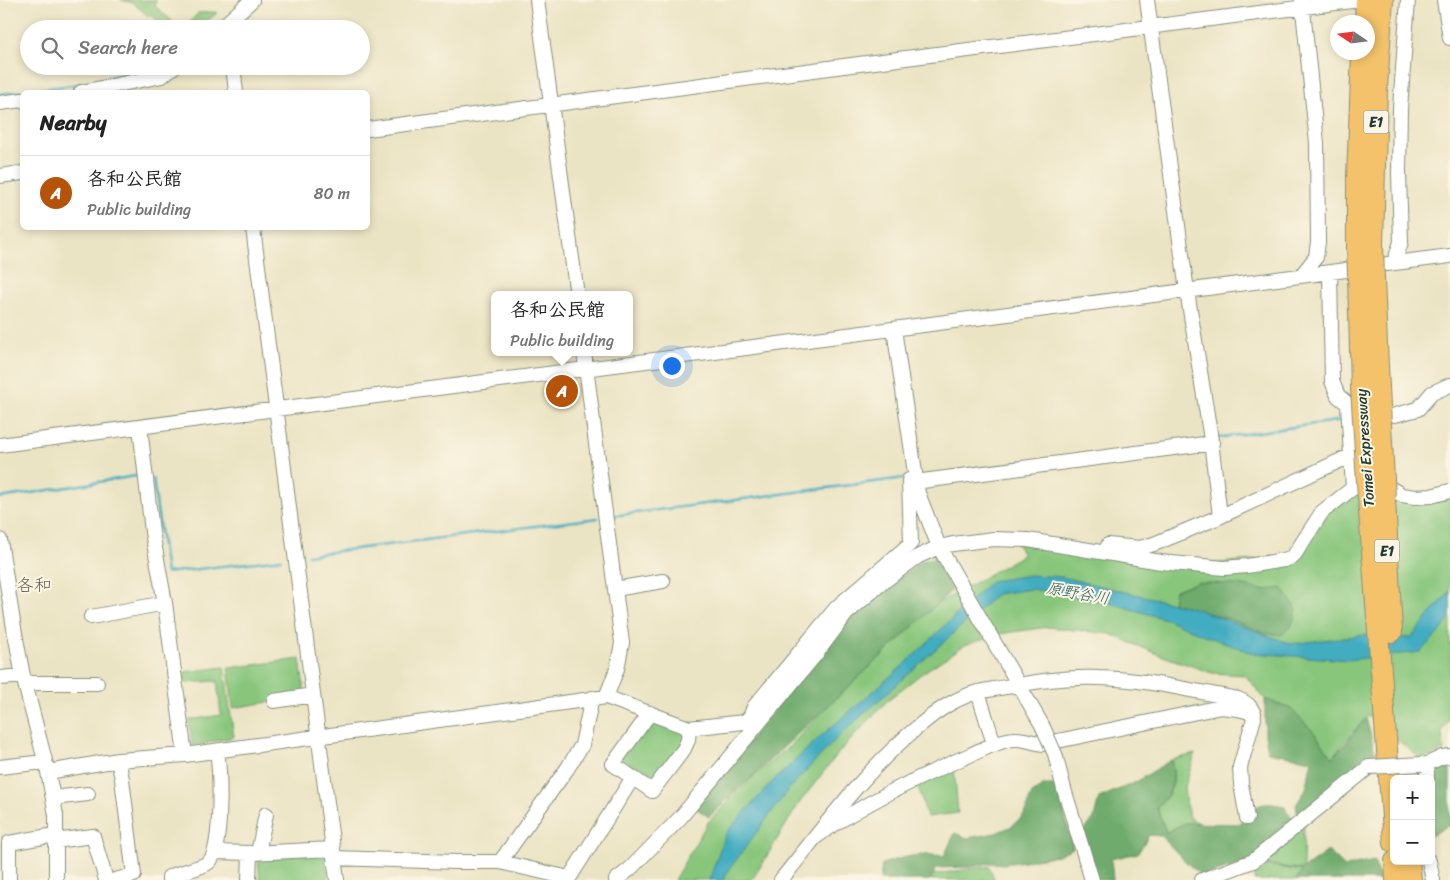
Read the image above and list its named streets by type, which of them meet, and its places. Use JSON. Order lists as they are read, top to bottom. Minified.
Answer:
{"streets":{"highway":["E1","Tomei Expressway"]},"districts":["各和"],"water":["原野谷川"],"north":"left","page":{"search":"Search here","heading":"Nearby","list":[{"mark":"A","name":"各和公民館","note":"Public building","value":"80 m"}],"popup":["各和公民館","Public building"],"pins":"A","map_buttons":["+","−"]}}
